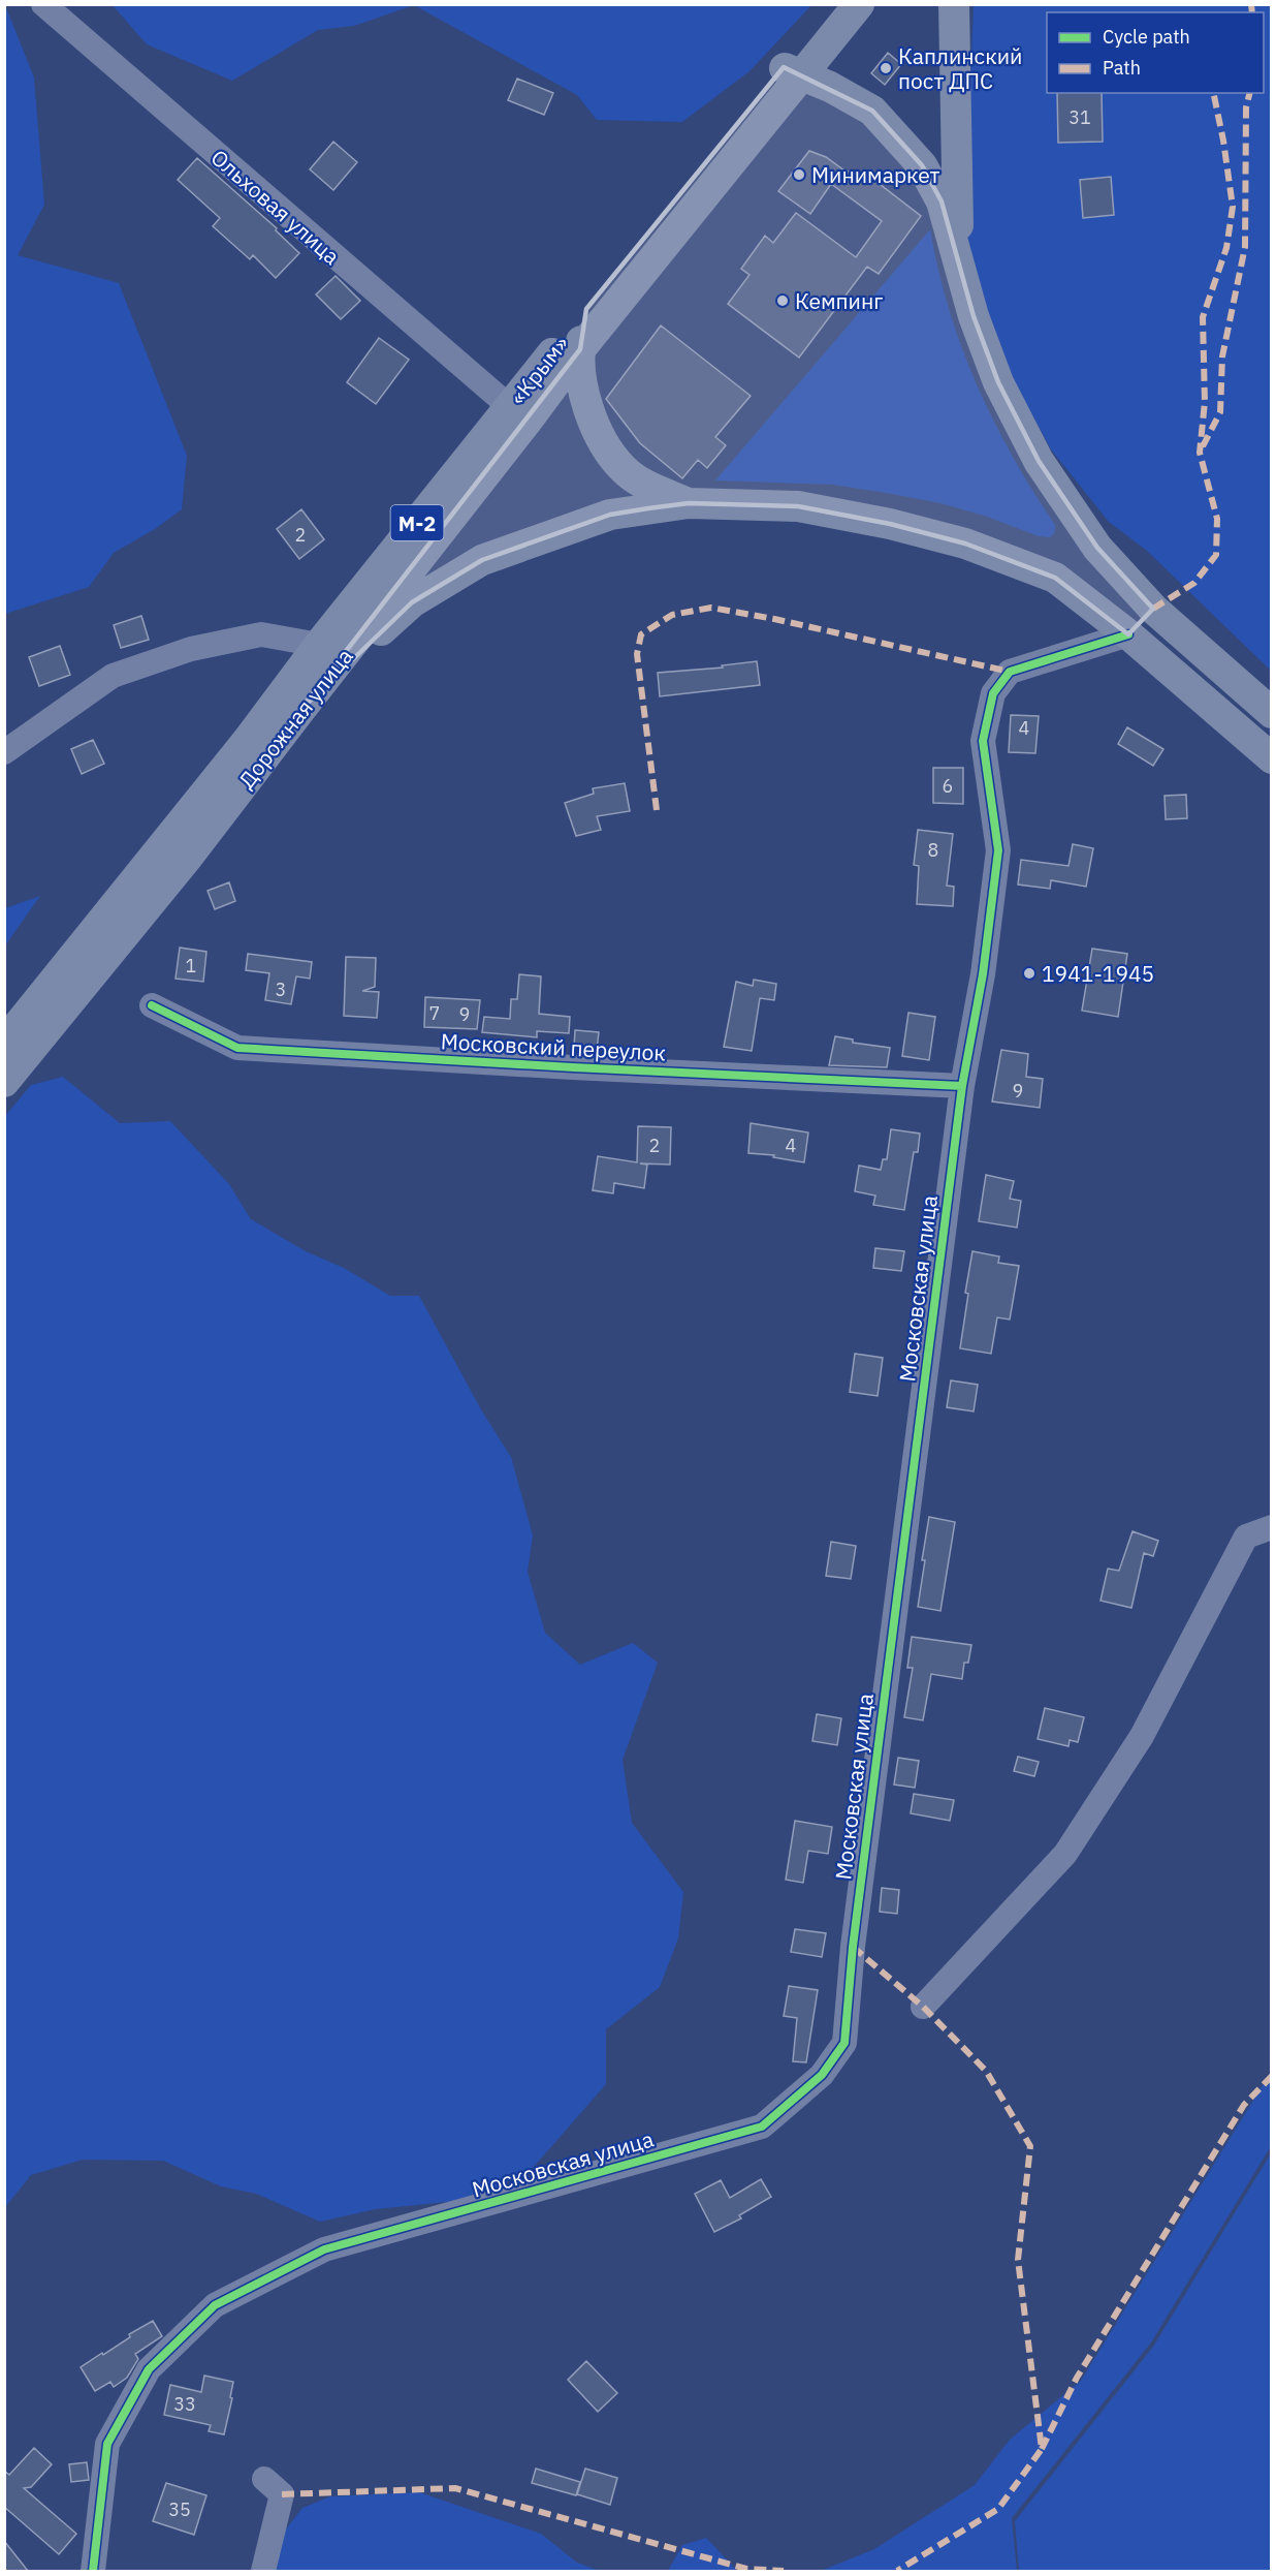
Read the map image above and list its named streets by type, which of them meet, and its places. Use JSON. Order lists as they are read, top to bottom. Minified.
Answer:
{"streets":{"main road":["«Крым»","М-2","Дорожная улица"],"street":["Ольховая улица","Московский переулок","Московская улица"]},"crossings":[["Ольховая улица","«Крым»"],["«Крым»","Дорожная улица"],["Московский переулок","Московская улица"]],"places":["Каплинский пост ДПС","Минимаркет","Кемпинг","1941-1945"],"house_numbers":["31","2","4","6","8","1","3","7","9","9","2","4","33","35"],"legend":["Cycle path","Path"]}
